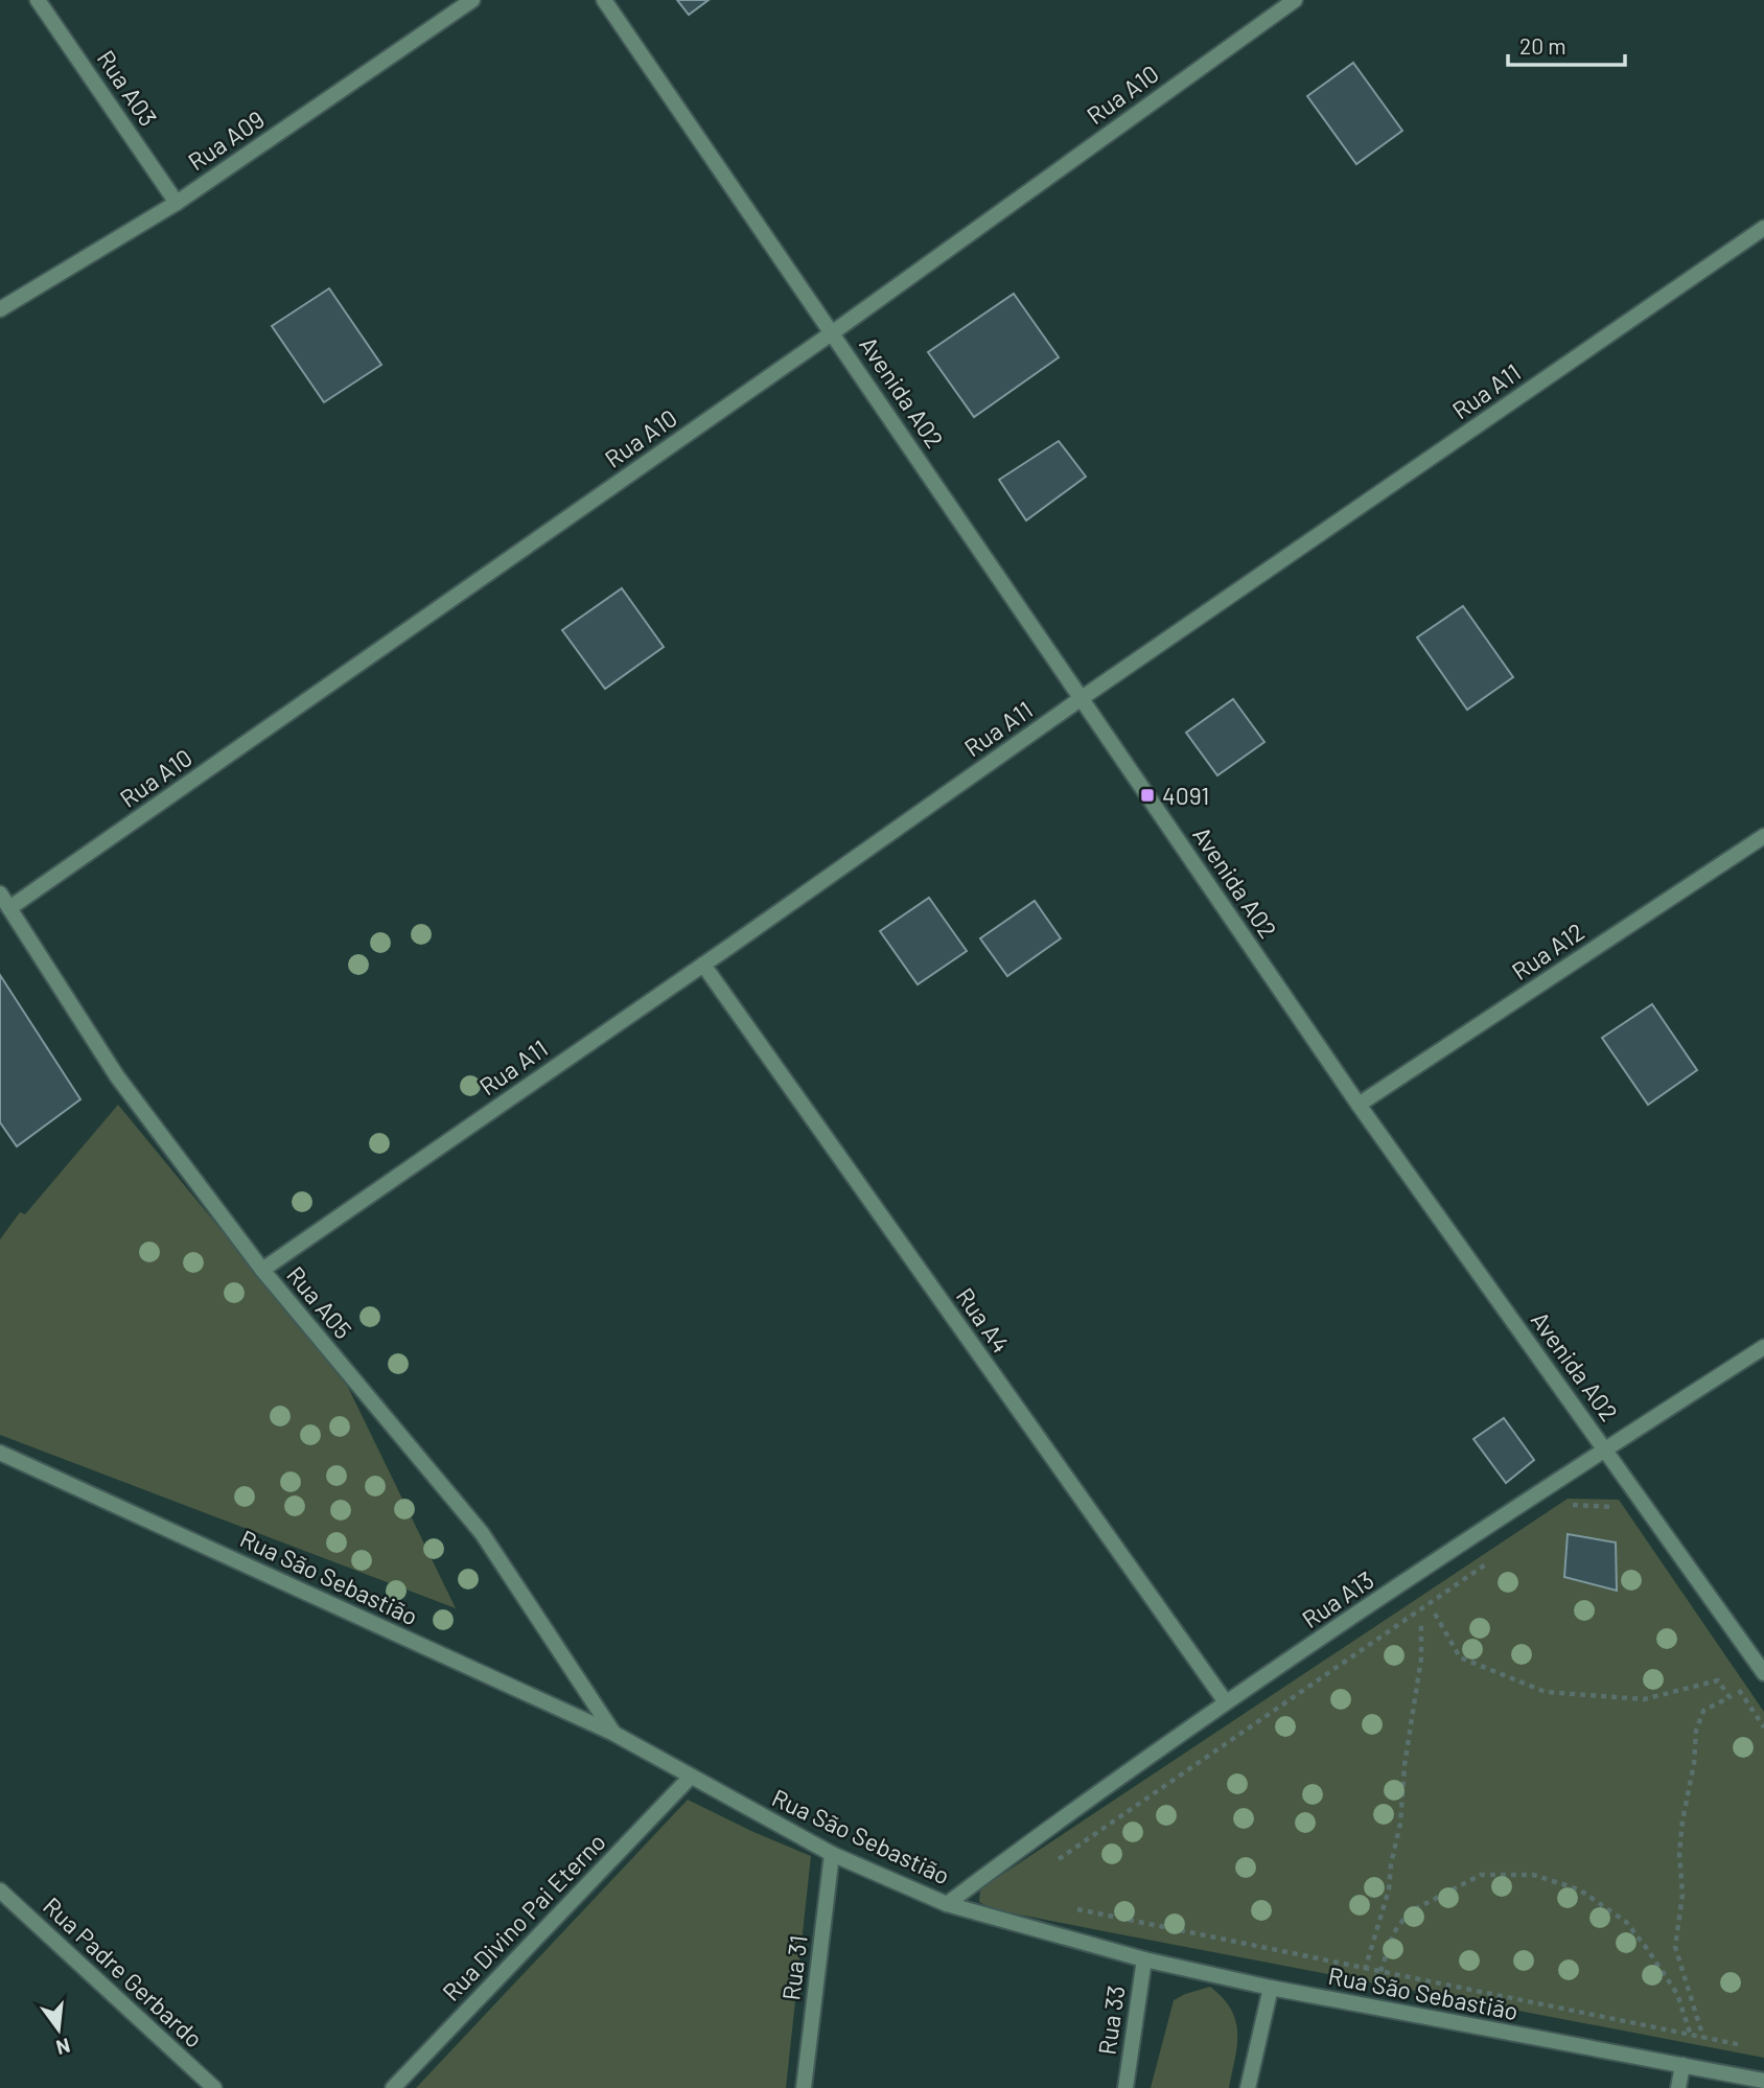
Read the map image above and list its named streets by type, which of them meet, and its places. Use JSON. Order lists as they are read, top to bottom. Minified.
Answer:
{"streets":{"street":["Rua A03","Rua A10","Rua A09","Rua A11","Avenida A02","Rua A12","Rua A05","Rua A4","Rua São Sebastião","Rua A13","Rua Divino Pai Eterno","Rua 31","Rua Padre Gerbardo","Rua 33"]},"crossings":[["Rua A03","Rua A09"],["Rua A10","Avenida A02"],["Rua A10","Rua A05"],["Rua A11","Avenida A02"],["Rua A11","Rua A05"],["Rua A11","Rua A4"],["Avenida A02","Rua A12"],["Avenida A02","Rua A13"],["Rua A05","Rua São Sebastião"],["Rua A4","Rua A13"],["Rua São Sebastião","Rua A13"],["Rua São Sebastião","Rua Divino Pai Eterno"],["Rua São Sebastião","Rua 31"],["Rua São Sebastião","Rua 33"]],"places":{"transit":["4091"]},"scale_bar":"20 m","north":"bottom"}
